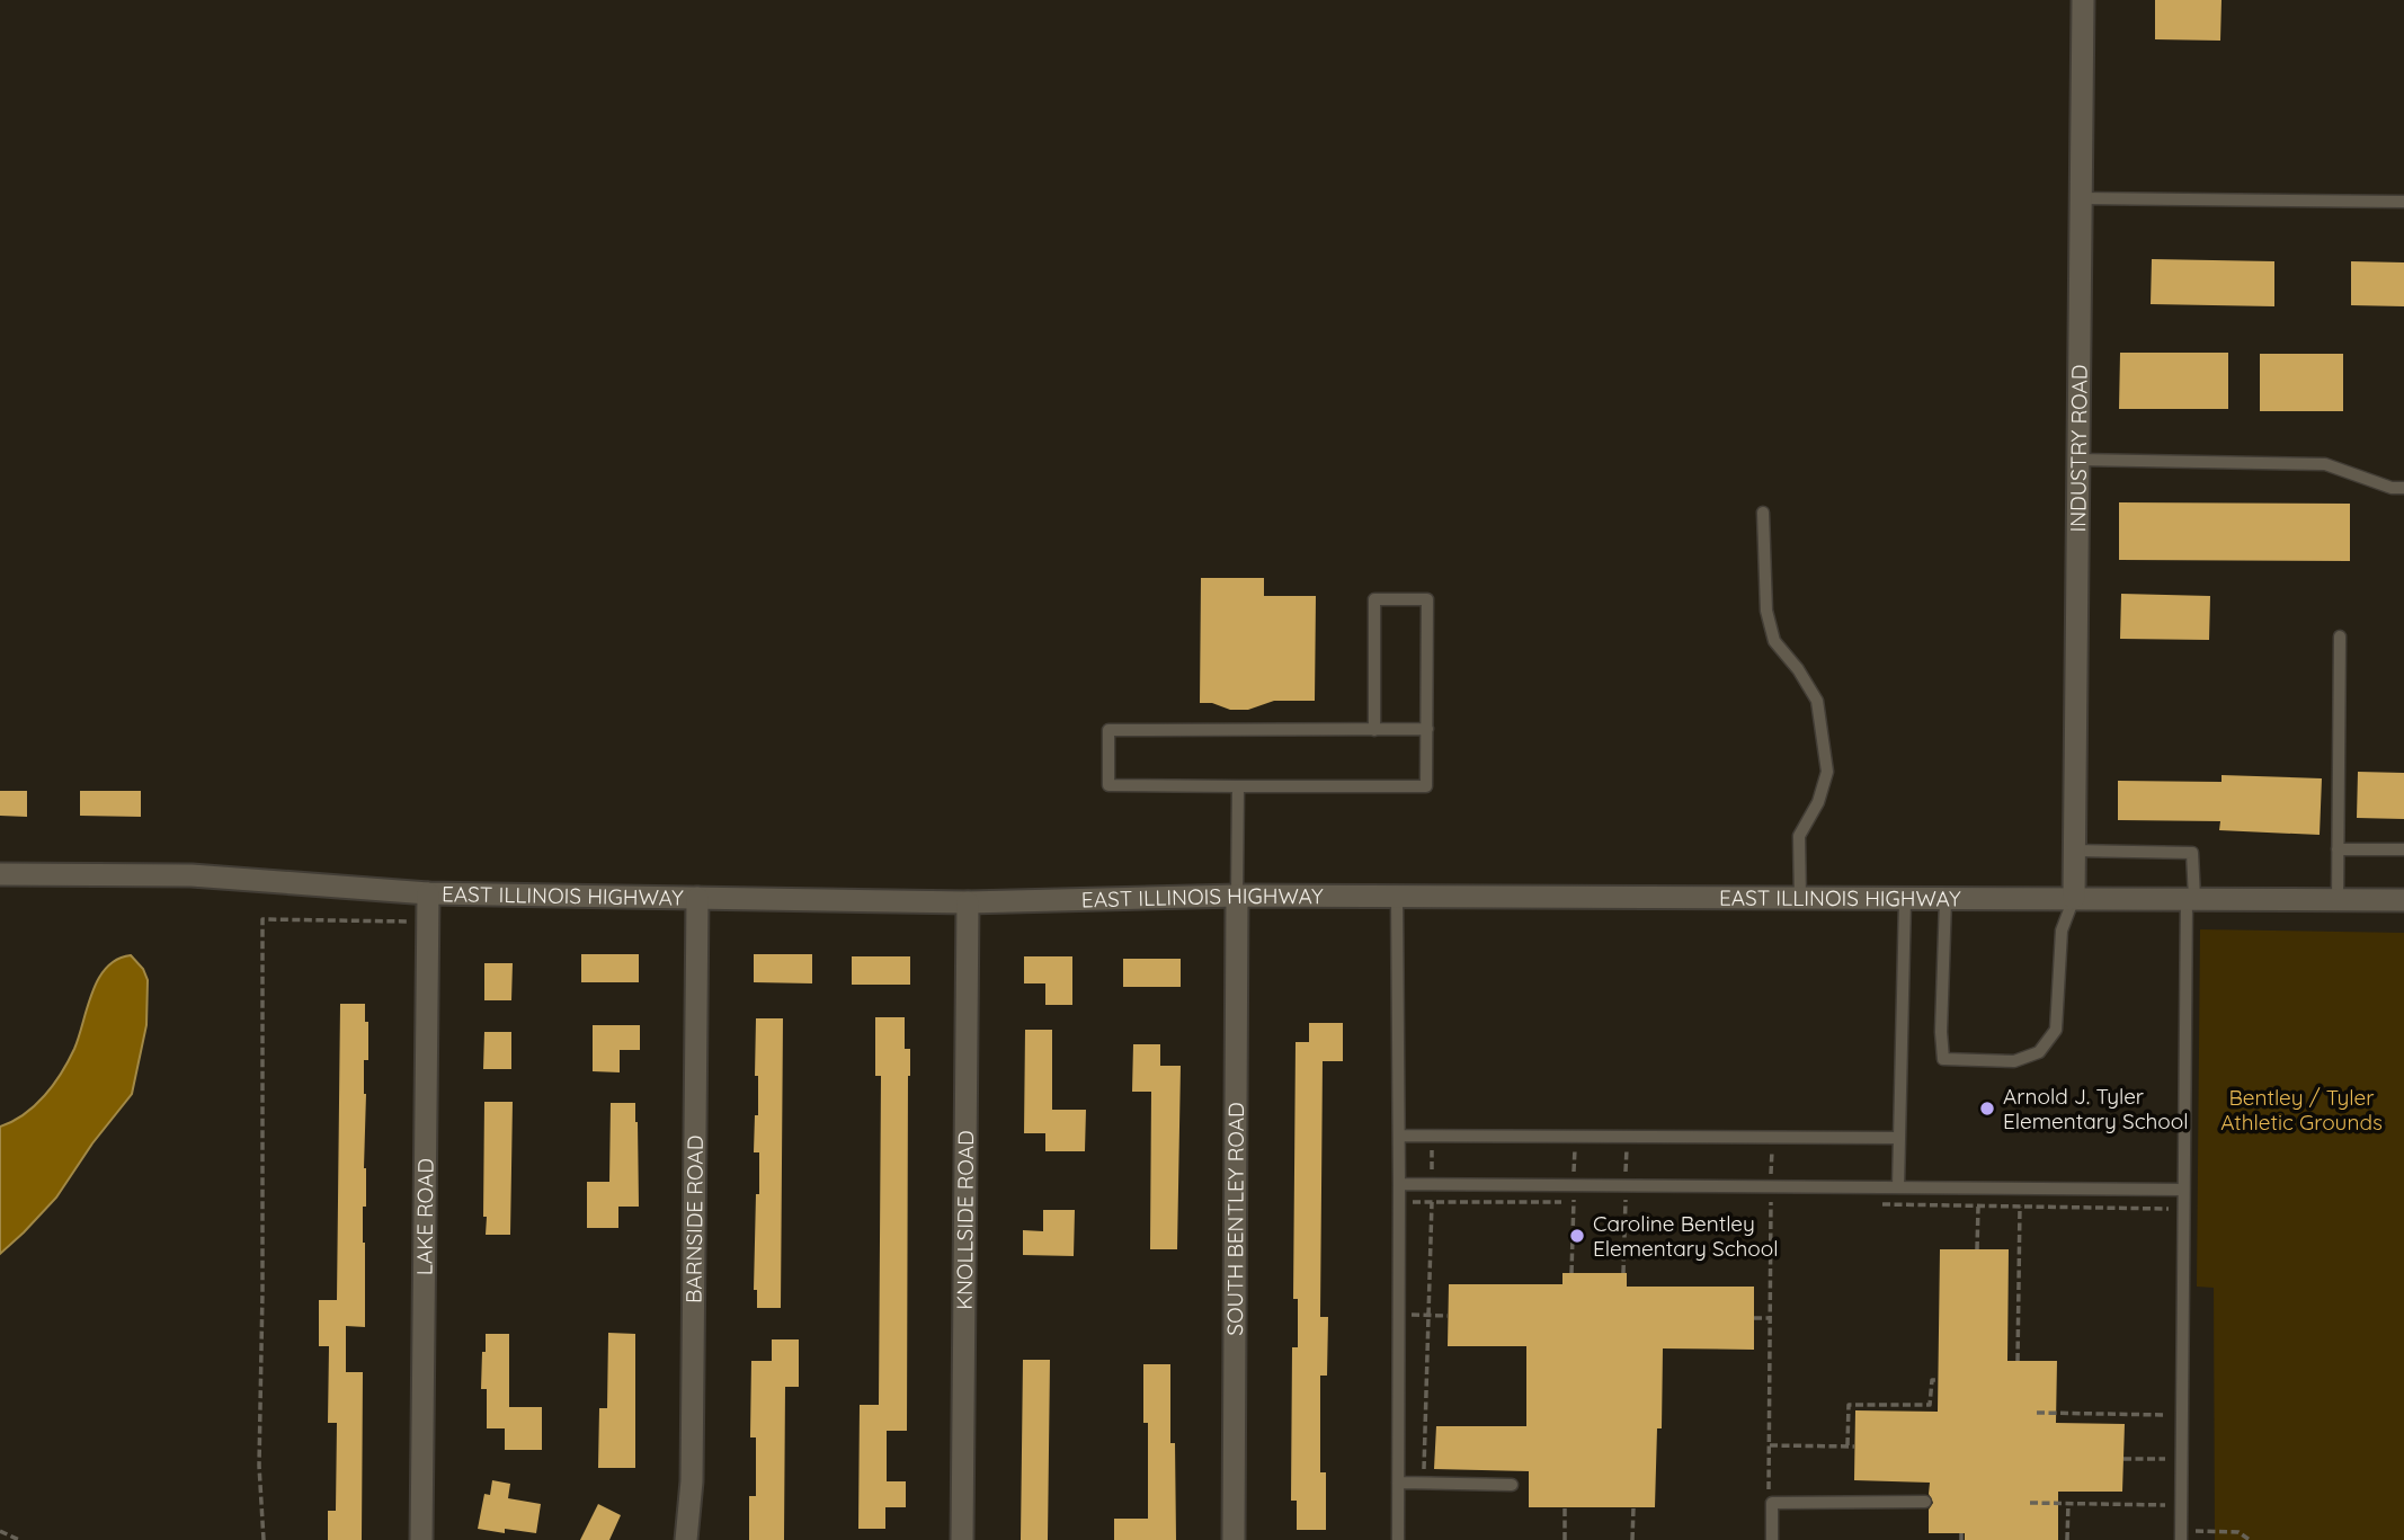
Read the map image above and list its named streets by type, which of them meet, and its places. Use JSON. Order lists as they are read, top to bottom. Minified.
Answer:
{"streets":{"street":["INDUSTRY ROAD","EAST ILLINOIS HIGHWAY","LAKE ROAD","SOUTH BENTLEY ROAD","BARNSIDE ROAD","KNOLLSIDE ROAD"]},"crossings":[["INDUSTRY ROAD","EAST ILLINOIS HIGHWAY"],["EAST ILLINOIS HIGHWAY","LAKE ROAD"],["EAST ILLINOIS HIGHWAY","SOUTH BENTLEY ROAD"],["EAST ILLINOIS HIGHWAY","BARNSIDE ROAD"],["EAST ILLINOIS HIGHWAY","KNOLLSIDE ROAD"]],"parks":["Bentley / Tyler Athletic Grounds"],"places":["Arnold J. Tyler Elementary School","Caroline Bentley Elementary School"]}
